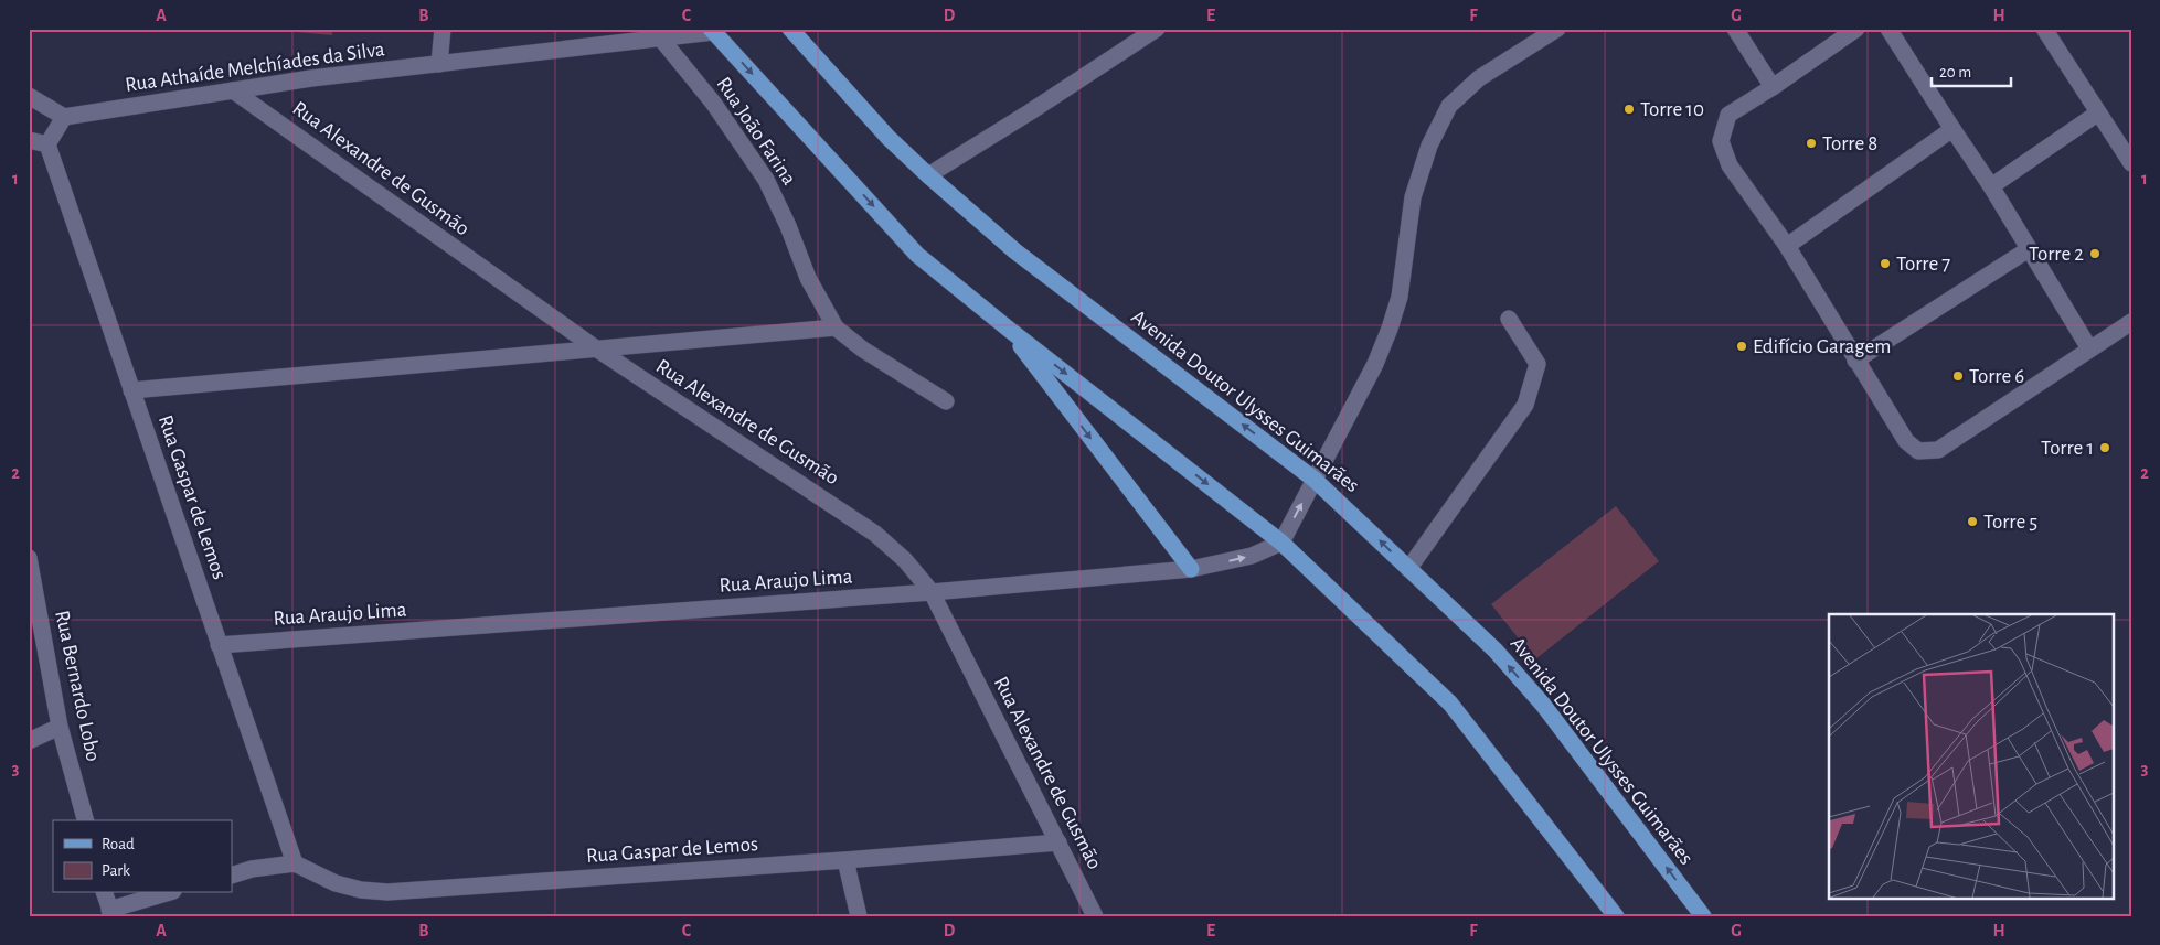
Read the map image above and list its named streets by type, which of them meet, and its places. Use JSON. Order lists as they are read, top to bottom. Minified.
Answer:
{"streets":{"main road":["Avenida Doutor Ulysses Guimarães"],"street":["Rua Athaíde Melchíades da Silva","Rua João Farina","Rua Alexandre de Gusmão","Rua Gaspar de Lemos","Rua Araujo Lima","Rua Bernardo Lobo"]},"crossings":[["Rua Athaíde Melchíades da Silva","Rua João Farina"],["Rua Athaíde Melchíades da Silva","Rua Alexandre de Gusmão"],["Rua Alexandre de Gusmão","Rua Gaspar de Lemos"],["Rua Alexandre de Gusmão","Rua Araujo Lima"],["Rua Gaspar de Lemos","Rua Araujo Lima"]],"places":["Torre 10","Torre 8","Torre 2","Torre 7","Edifício Garagem","Torre 6","Torre 1","Torre 5"],"legend":["Road","Park"],"scale_bar":"20 m","grid":{"columns":["A","B","C","D","E","F","G","H"],"rows":["1","2","3"]}}
